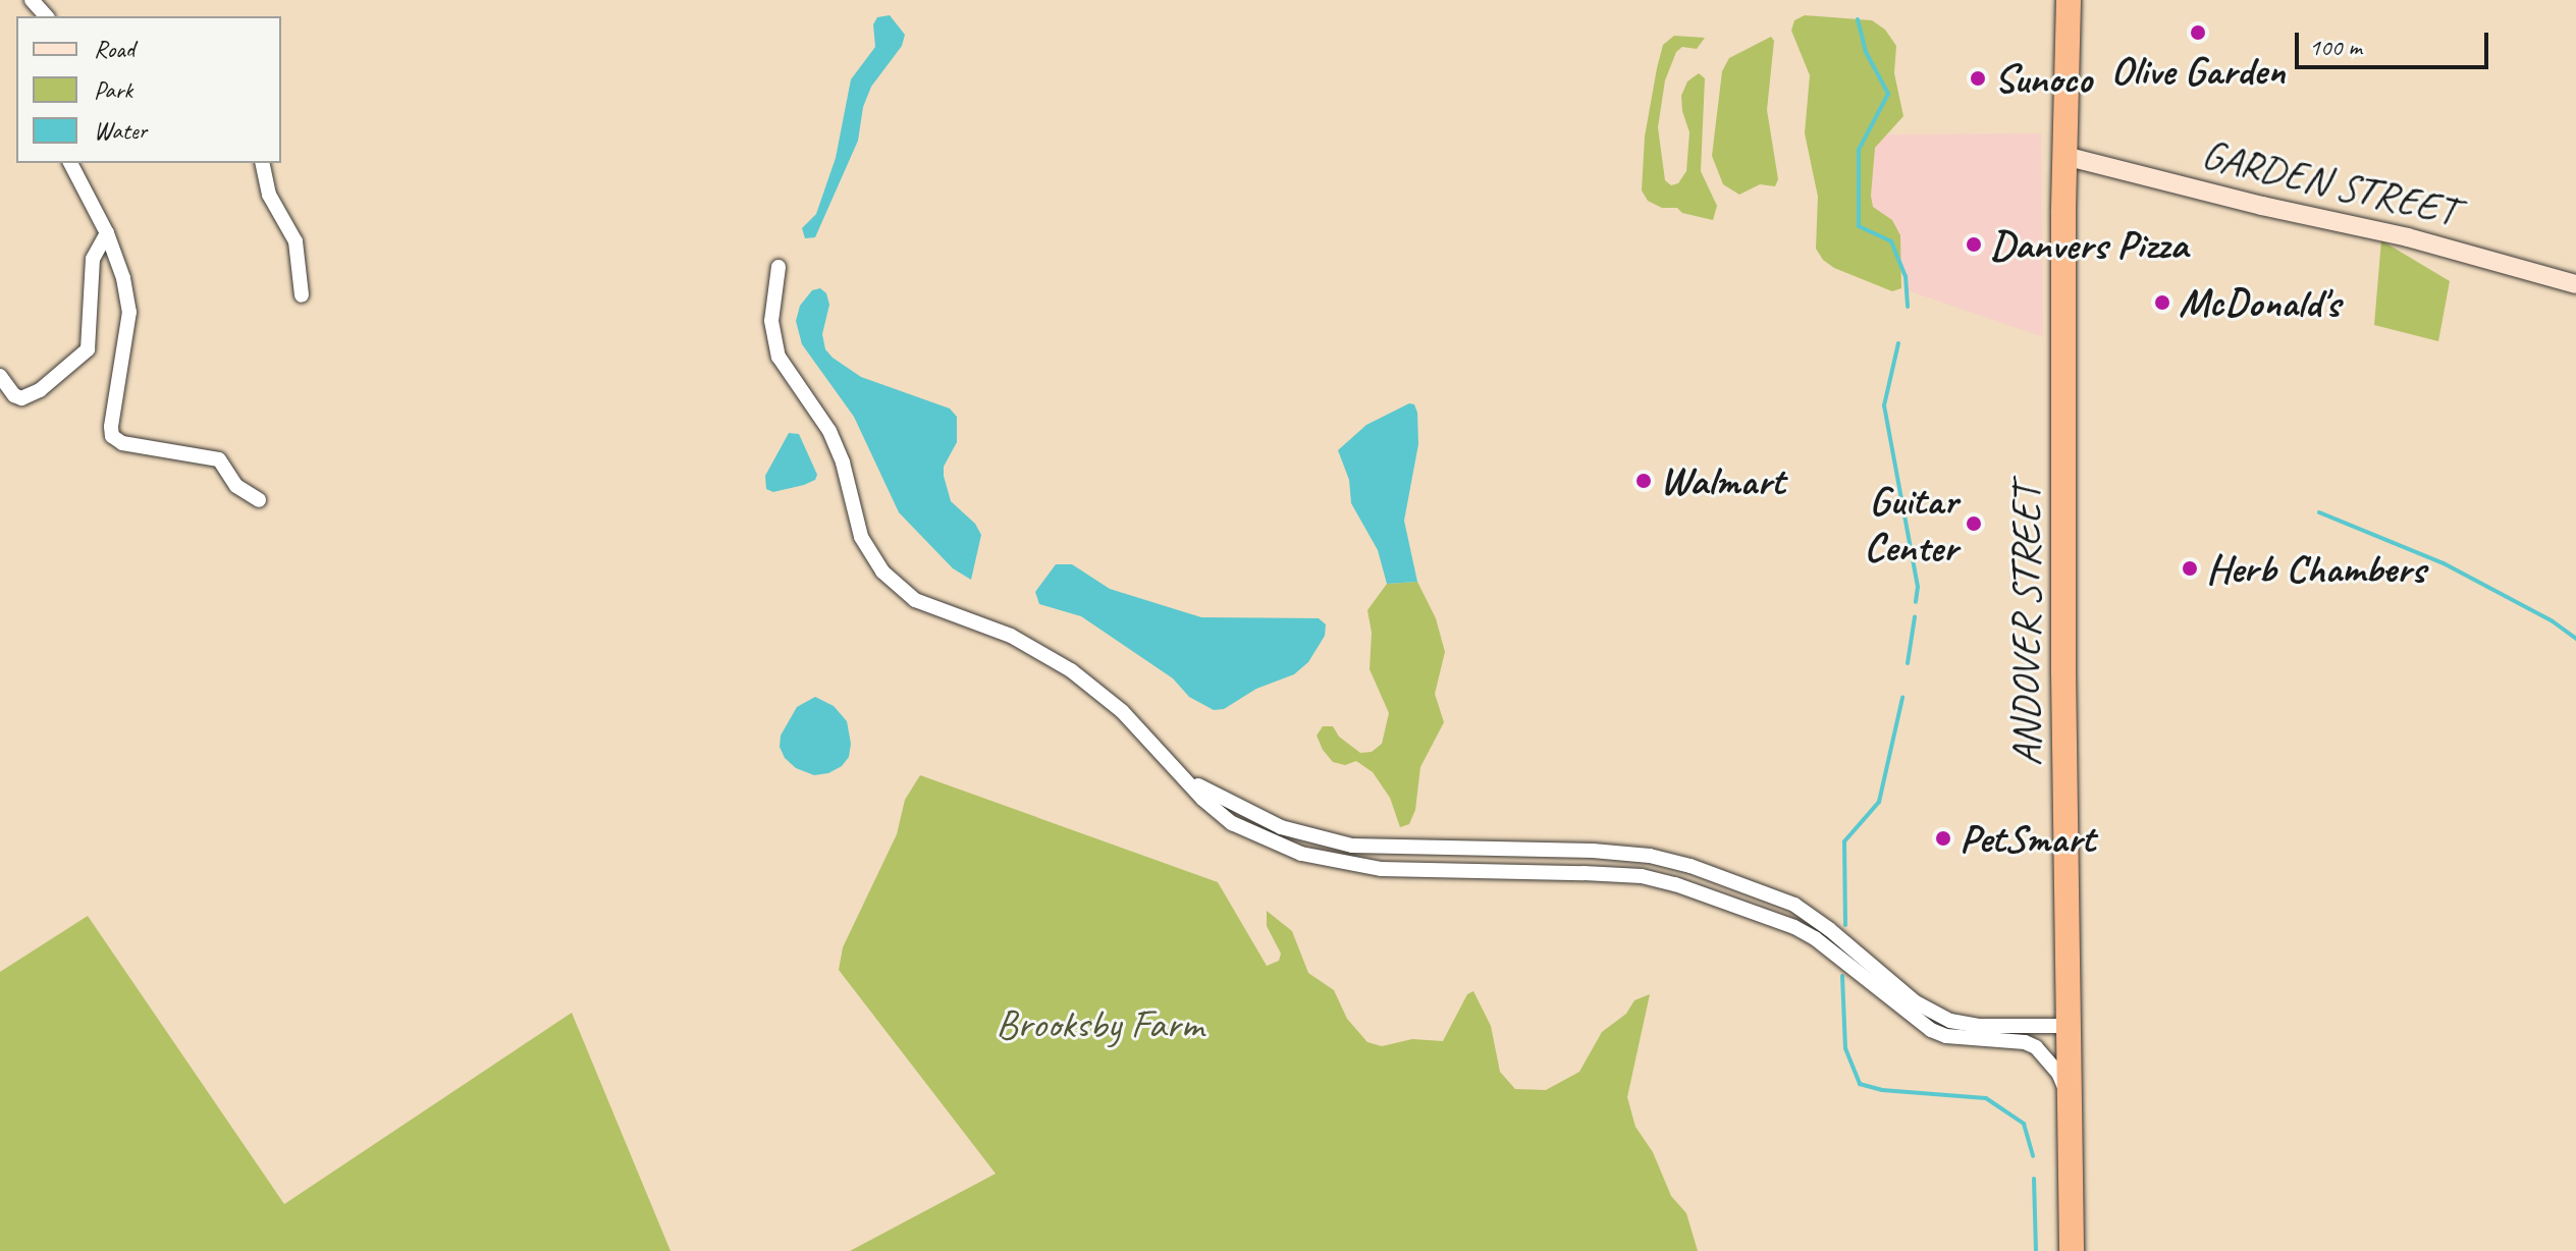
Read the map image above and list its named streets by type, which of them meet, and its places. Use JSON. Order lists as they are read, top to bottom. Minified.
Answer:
{"streets":{"highway":["ANDOVER STREET"],"main road":["GARDEN STREET"]},"crossings":[["GARDEN STREET","ANDOVER STREET"]],"parks":["Brooksby Farm"],"places":["Olive Garden","Sunoco","Danvers Pizza","McDonald's","Walmart","Guitar Center","Herb Chambers","PetSmart"],"legend":["Road","Park","Water"],"scale_bar":"100 m"}
